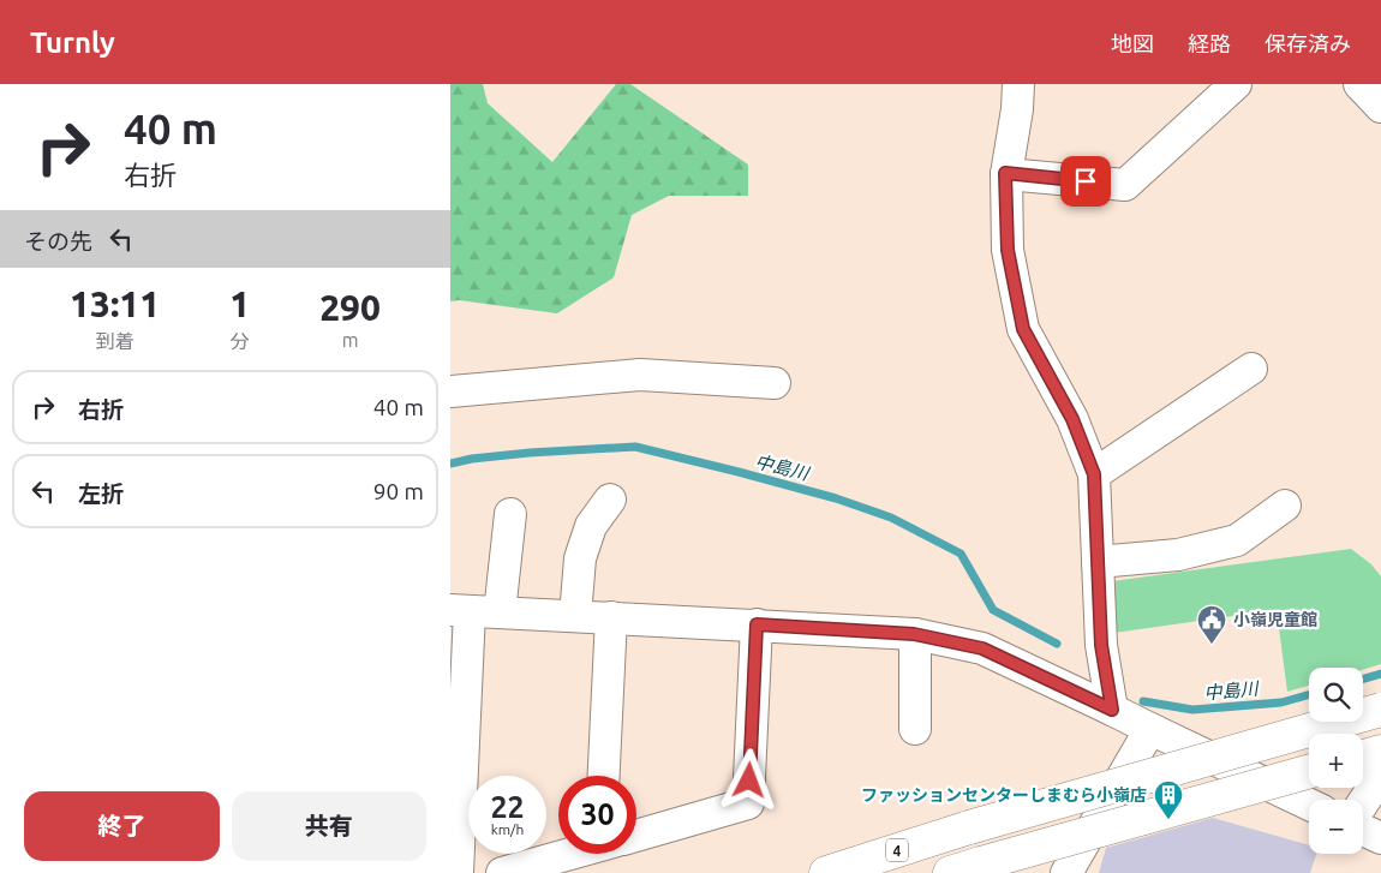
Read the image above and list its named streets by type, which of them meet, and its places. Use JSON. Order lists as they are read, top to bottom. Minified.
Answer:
{"streets":{"highway":["4"]},"water":["中島川"],"places":{"public building":["小嶺児童館"],"building":["ファッションセンターしまむら小嶺店"]},"page":{"header":"Turnly","nav":["地図","経路","保存済み"],"turn":["40 m","右折"],"then":"その先","eta":["13:11","到着","1","分","290","m"],"list":[{"name":"右折","value":"40 m"},{"name":"左折","value":"90 m"}],"map_buttons":["+","−"],"speed":"22 km/h","limit":"30","buttons":["終了","共有"]}}
